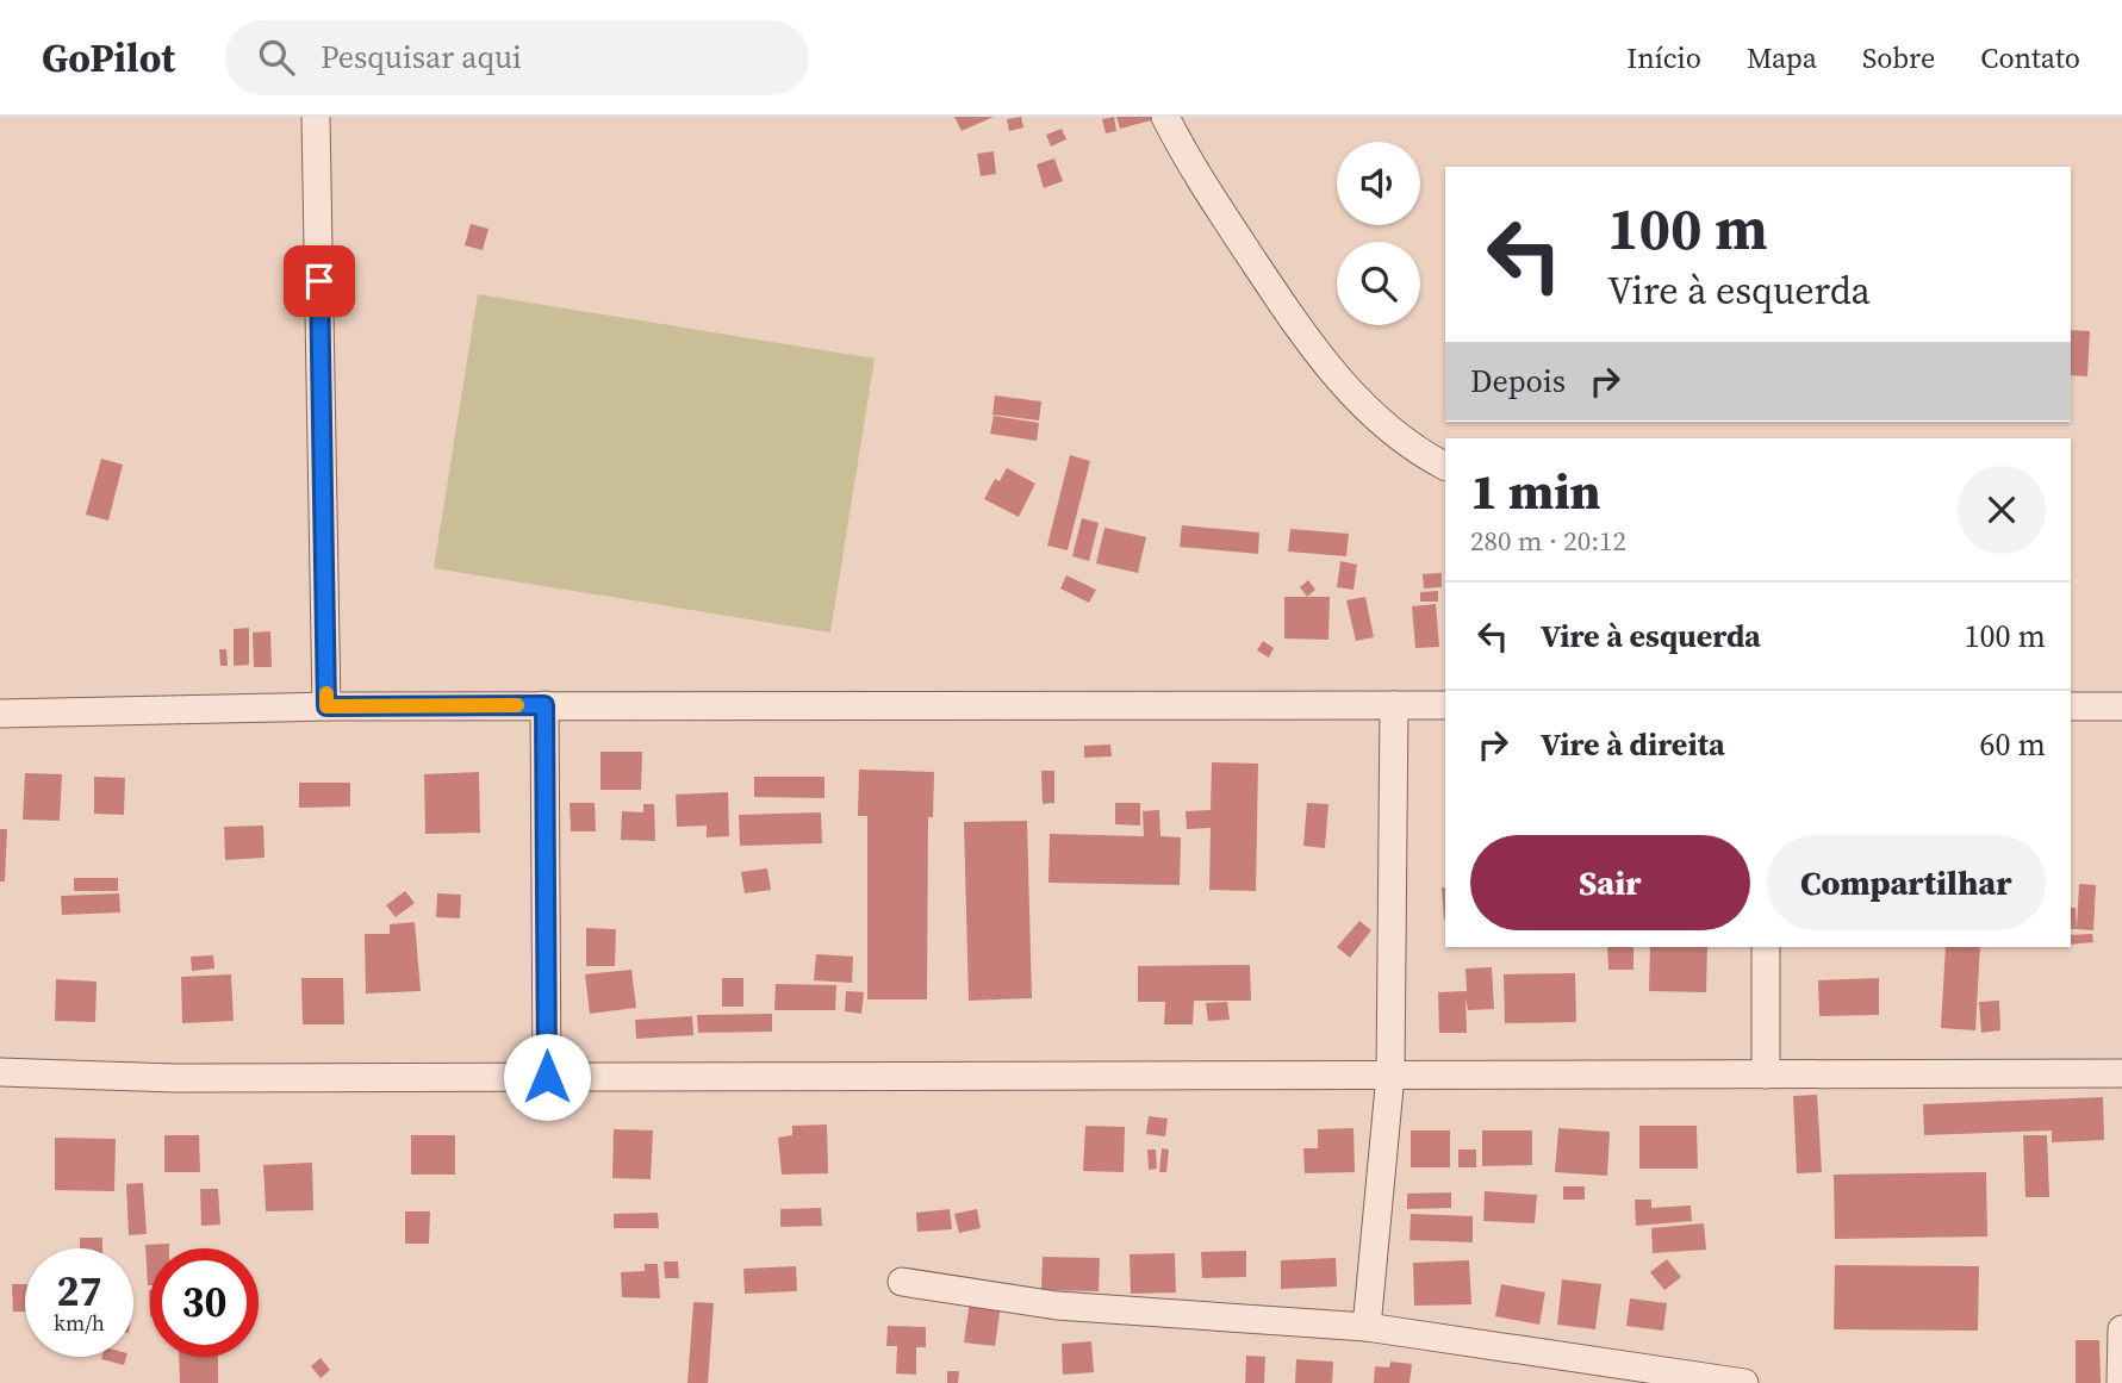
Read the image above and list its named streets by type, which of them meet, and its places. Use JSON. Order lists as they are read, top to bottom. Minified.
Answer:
{"page":{"header":"GoPilot","search":"Pesquisar aqui","nav":["Início","Mapa","Sobre","Contato"],"turn":["100 m","Vire à esquerda"],"then":"Depois","heading":["1 min","280 m · 20:12"],"list":[{"name":"Vire à esquerda","value":"100 m"},{"name":"Vire à direita","value":"60 m"}],"buttons":["Sair","Compartilhar"],"speed":"27 km/h","limit":"30"}}
